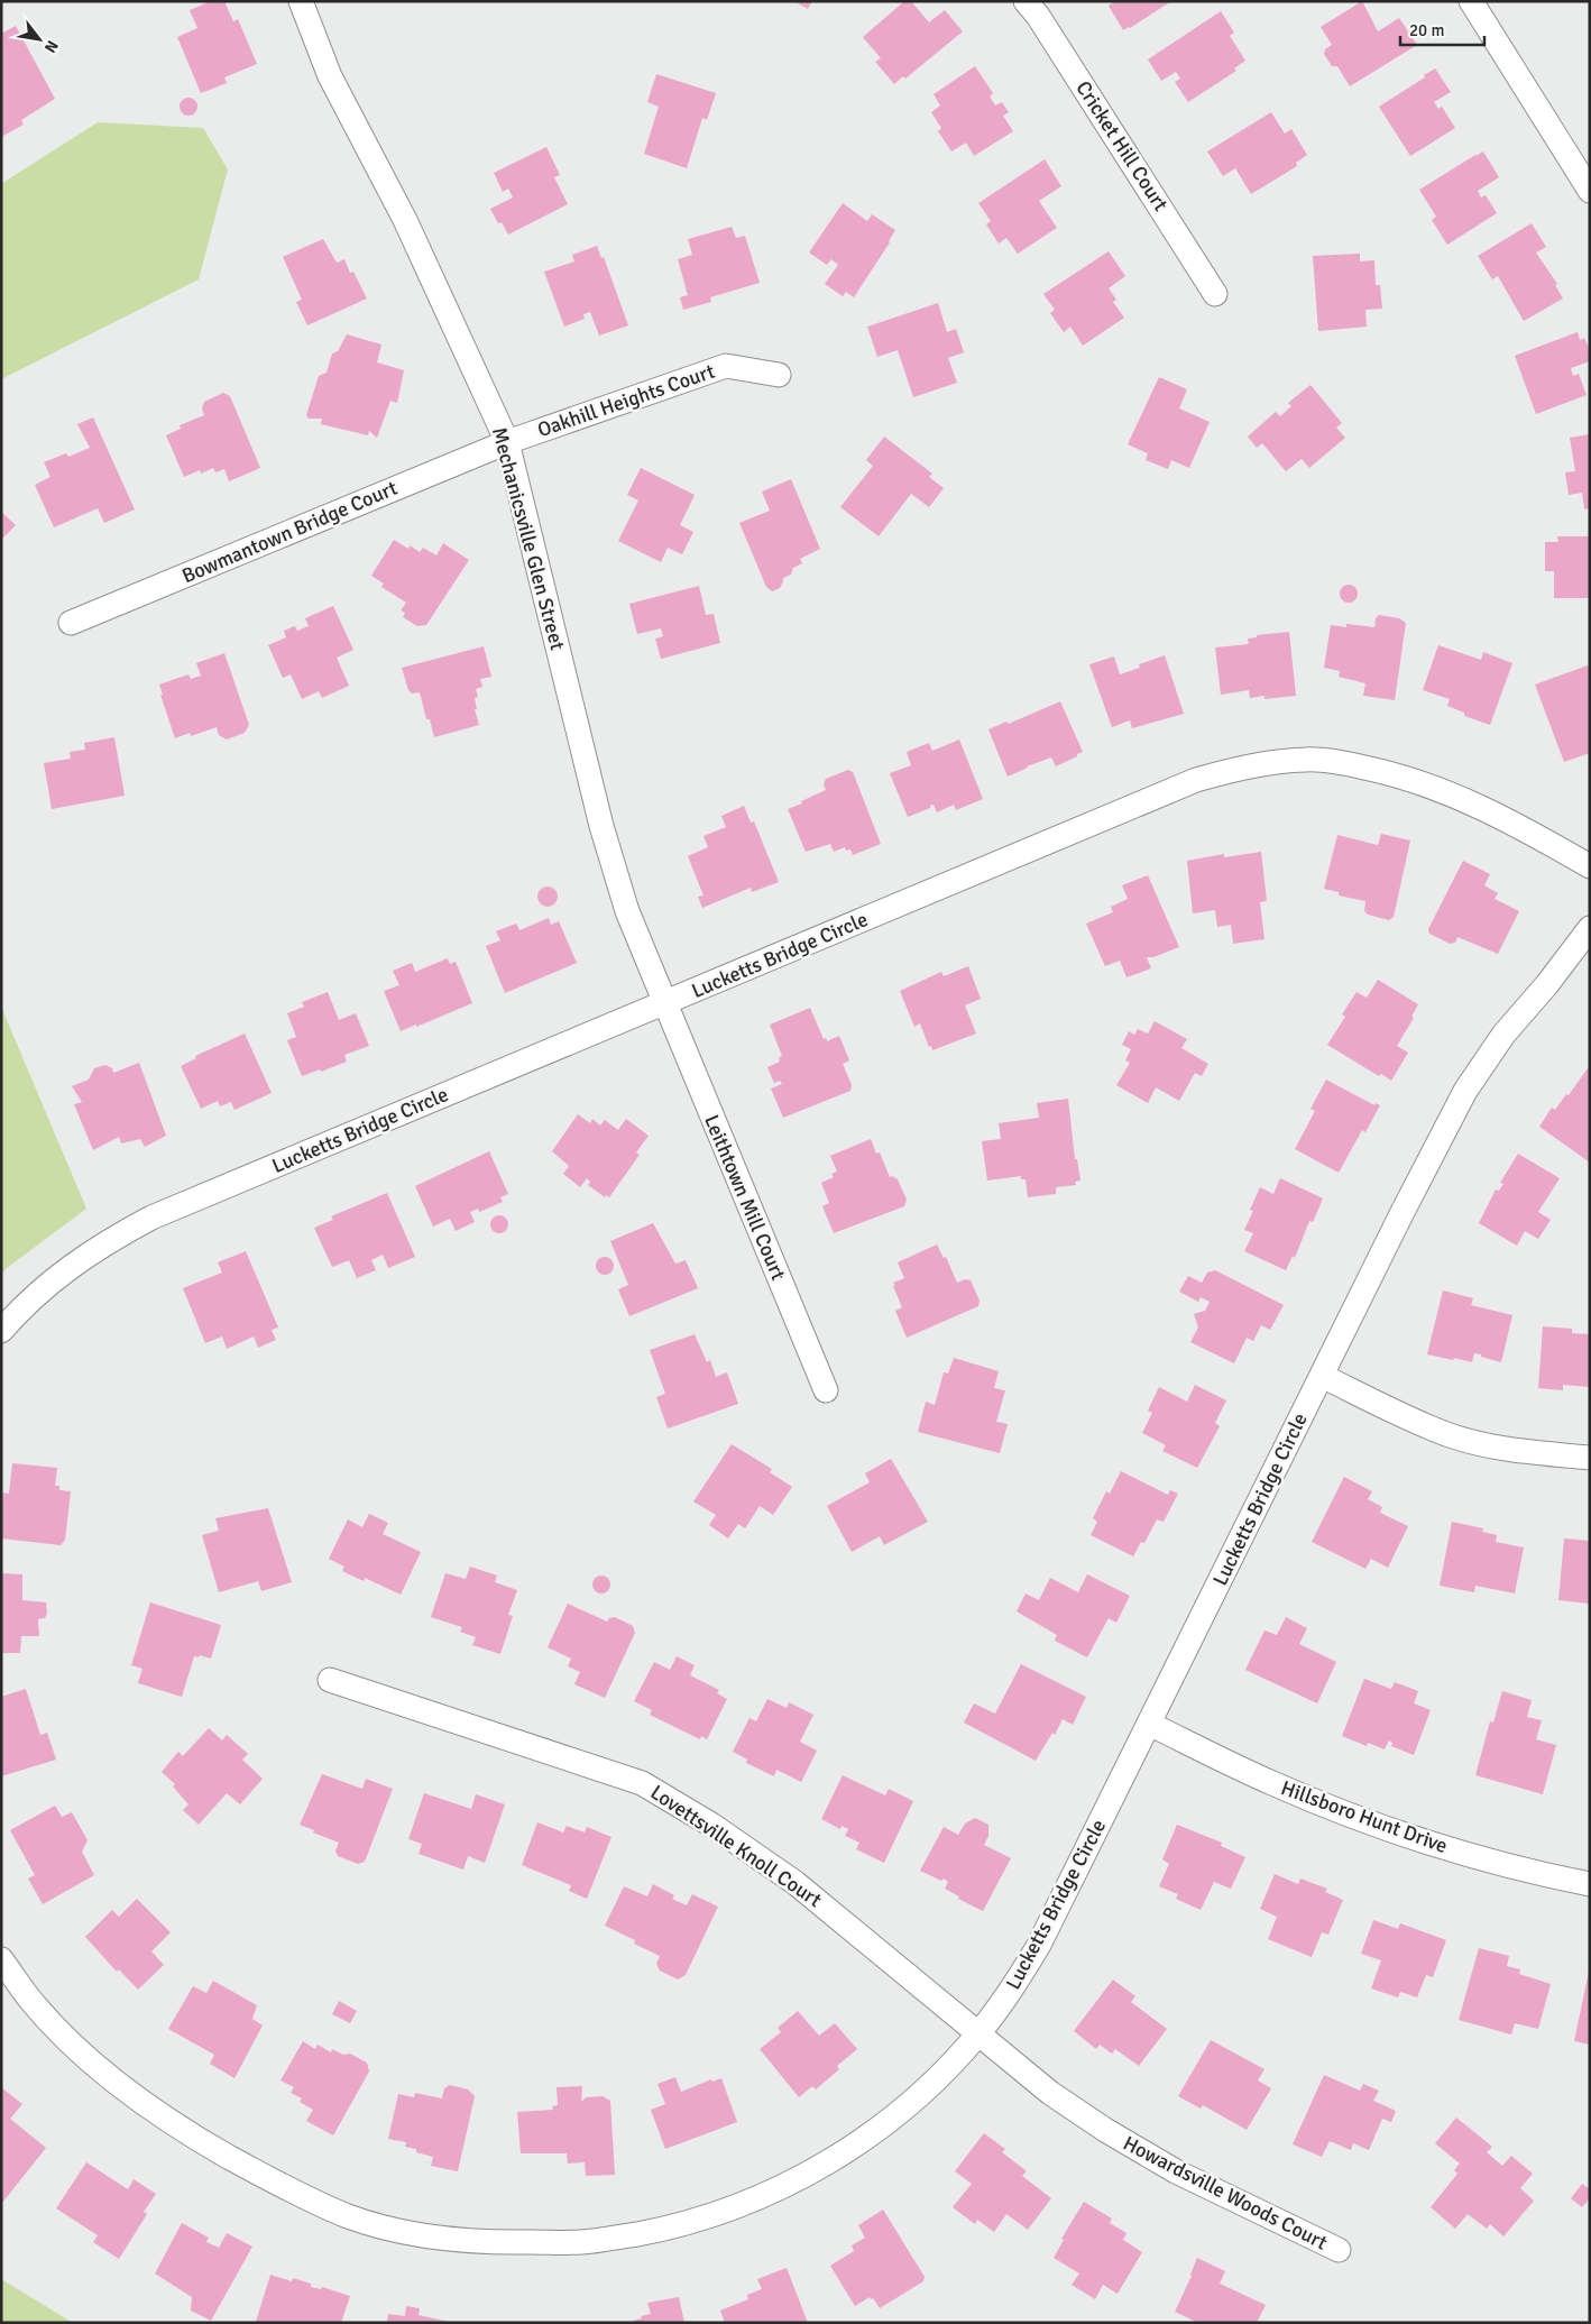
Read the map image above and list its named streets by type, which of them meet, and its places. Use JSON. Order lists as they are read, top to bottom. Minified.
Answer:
{"streets":{"street":["Cricket Hill Court","Oakhill Heights Court","Bowmantown Bridge Court","Mechanicsville Glen Street","Lucketts Bridge Circle","Leithtown Mill Court","Hillsboro Hunt Drive","Lovettsville Knoll Court","Howardsville Woods Court"]},"crossings":[["Oakhill Heights Court","Bowmantown Bridge Court"],["Oakhill Heights Court","Mechanicsville Glen Street"],["Bowmantown Bridge Court","Mechanicsville Glen Street"],["Mechanicsville Glen Street","Lucketts Bridge Circle"],["Mechanicsville Glen Street","Leithtown Mill Court"],["Lucketts Bridge Circle","Leithtown Mill Court"],["Lucketts Bridge Circle","Hillsboro Hunt Drive"],["Lucketts Bridge Circle","Lovettsville Knoll Court"],["Lucketts Bridge Circle","Howardsville Woods Court"],["Lovettsville Knoll Court","Howardsville Woods Court"]],"scale_bar":"20 m","north":"bottom right"}
